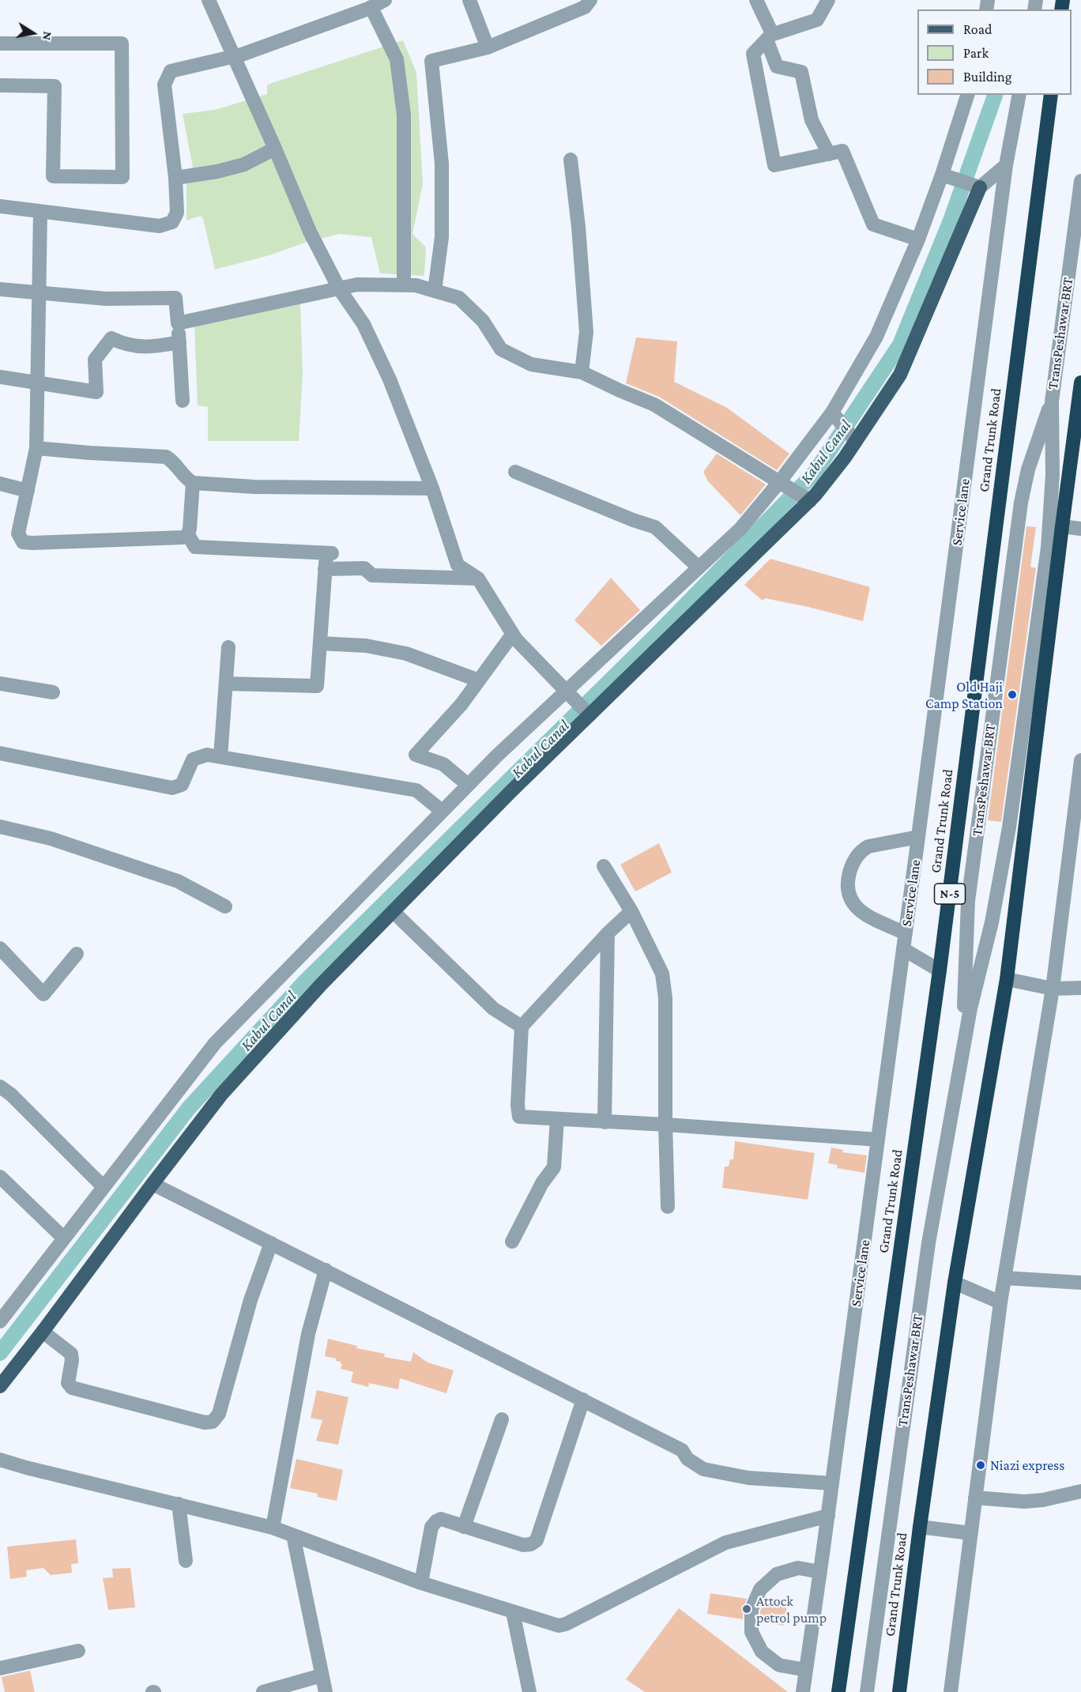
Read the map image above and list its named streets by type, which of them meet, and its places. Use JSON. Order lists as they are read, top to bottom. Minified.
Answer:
{"streets":{"highway":["Grand Trunk Road","N-5"],"street":["TransPeshawar BRT","Service lane"]},"water":["Kabul Canal"],"places":["Old Haji Camp Station","Niazi express","Attock petrol pump"],"legend":["Road","Park","Building"],"north":"right"}
